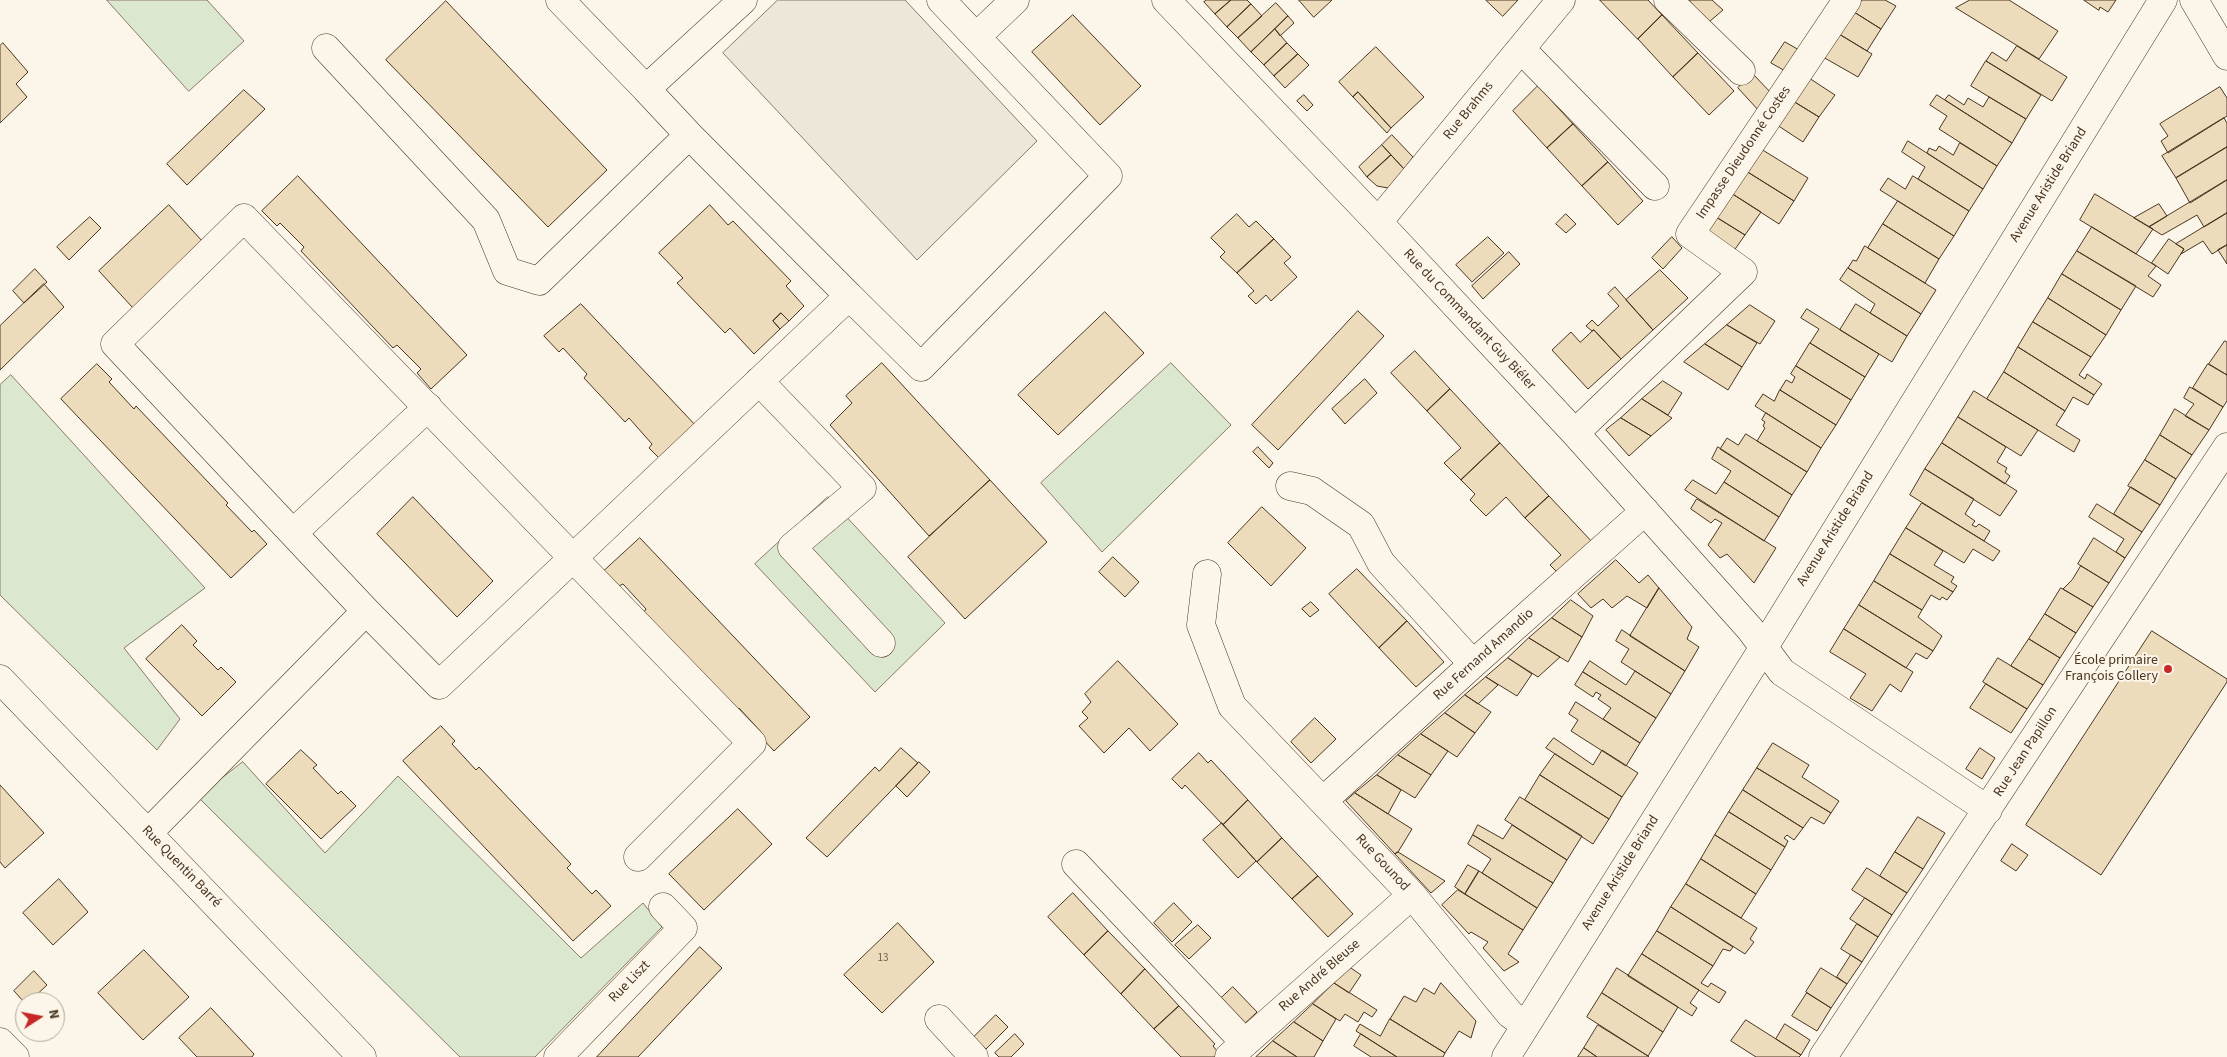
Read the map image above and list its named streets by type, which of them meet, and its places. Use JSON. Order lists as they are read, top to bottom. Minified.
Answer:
{"streets":{"street":["Rue Brahms","Impasse Dieudonné Costes","Avenue Aristide Briand","Rue du Commandant Guy Biéler","Rue Fernand Amandio","Rue Jean Papillon","Rue Gounod","Rue Quentin Barré","Rue André Bleuse","Rue Liszt"]},"crossings":[["Rue Brahms","Rue du Commandant Guy Biéler"],["Impasse Dieudonné Costes","Rue du Commandant Guy Biéler"],["Avenue Aristide Briand","Rue du Commandant Guy Biéler"],["Avenue Aristide Briand","Rue Gounod"],["Rue du Commandant Guy Biéler","Rue Fernand Amandio"],["Rue du Commandant Guy Biéler","Rue Jean Papillon"],["Rue Fernand Amandio","Rue Gounod"],["Rue Gounod","Rue André Bleuse"]],"places":["École primaire François Collery"],"house_numbers":["13"],"north":"right"}
